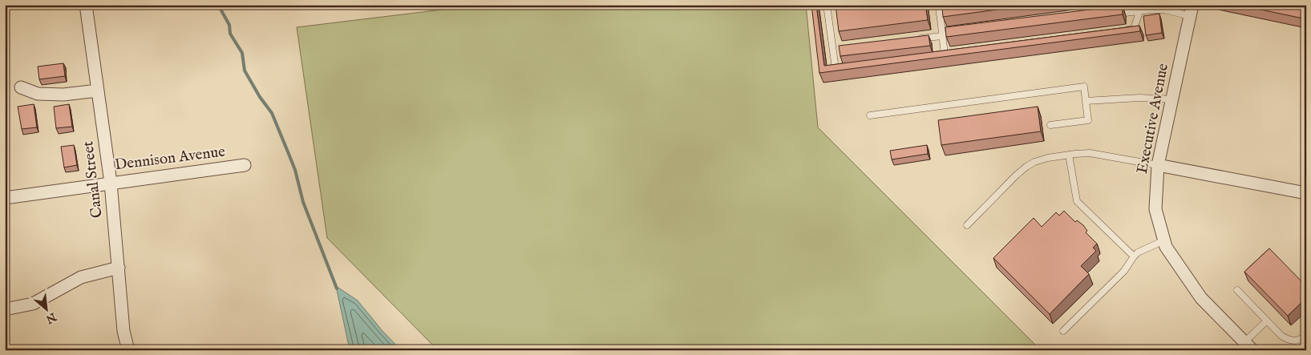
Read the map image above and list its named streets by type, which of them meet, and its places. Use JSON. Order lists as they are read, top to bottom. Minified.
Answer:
{"streets":{"street":["Executive Avenue","Dennison Avenue","Canal Street"]},"crossings":[["Dennison Avenue","Canal Street"]],"north":"bottom right"}
